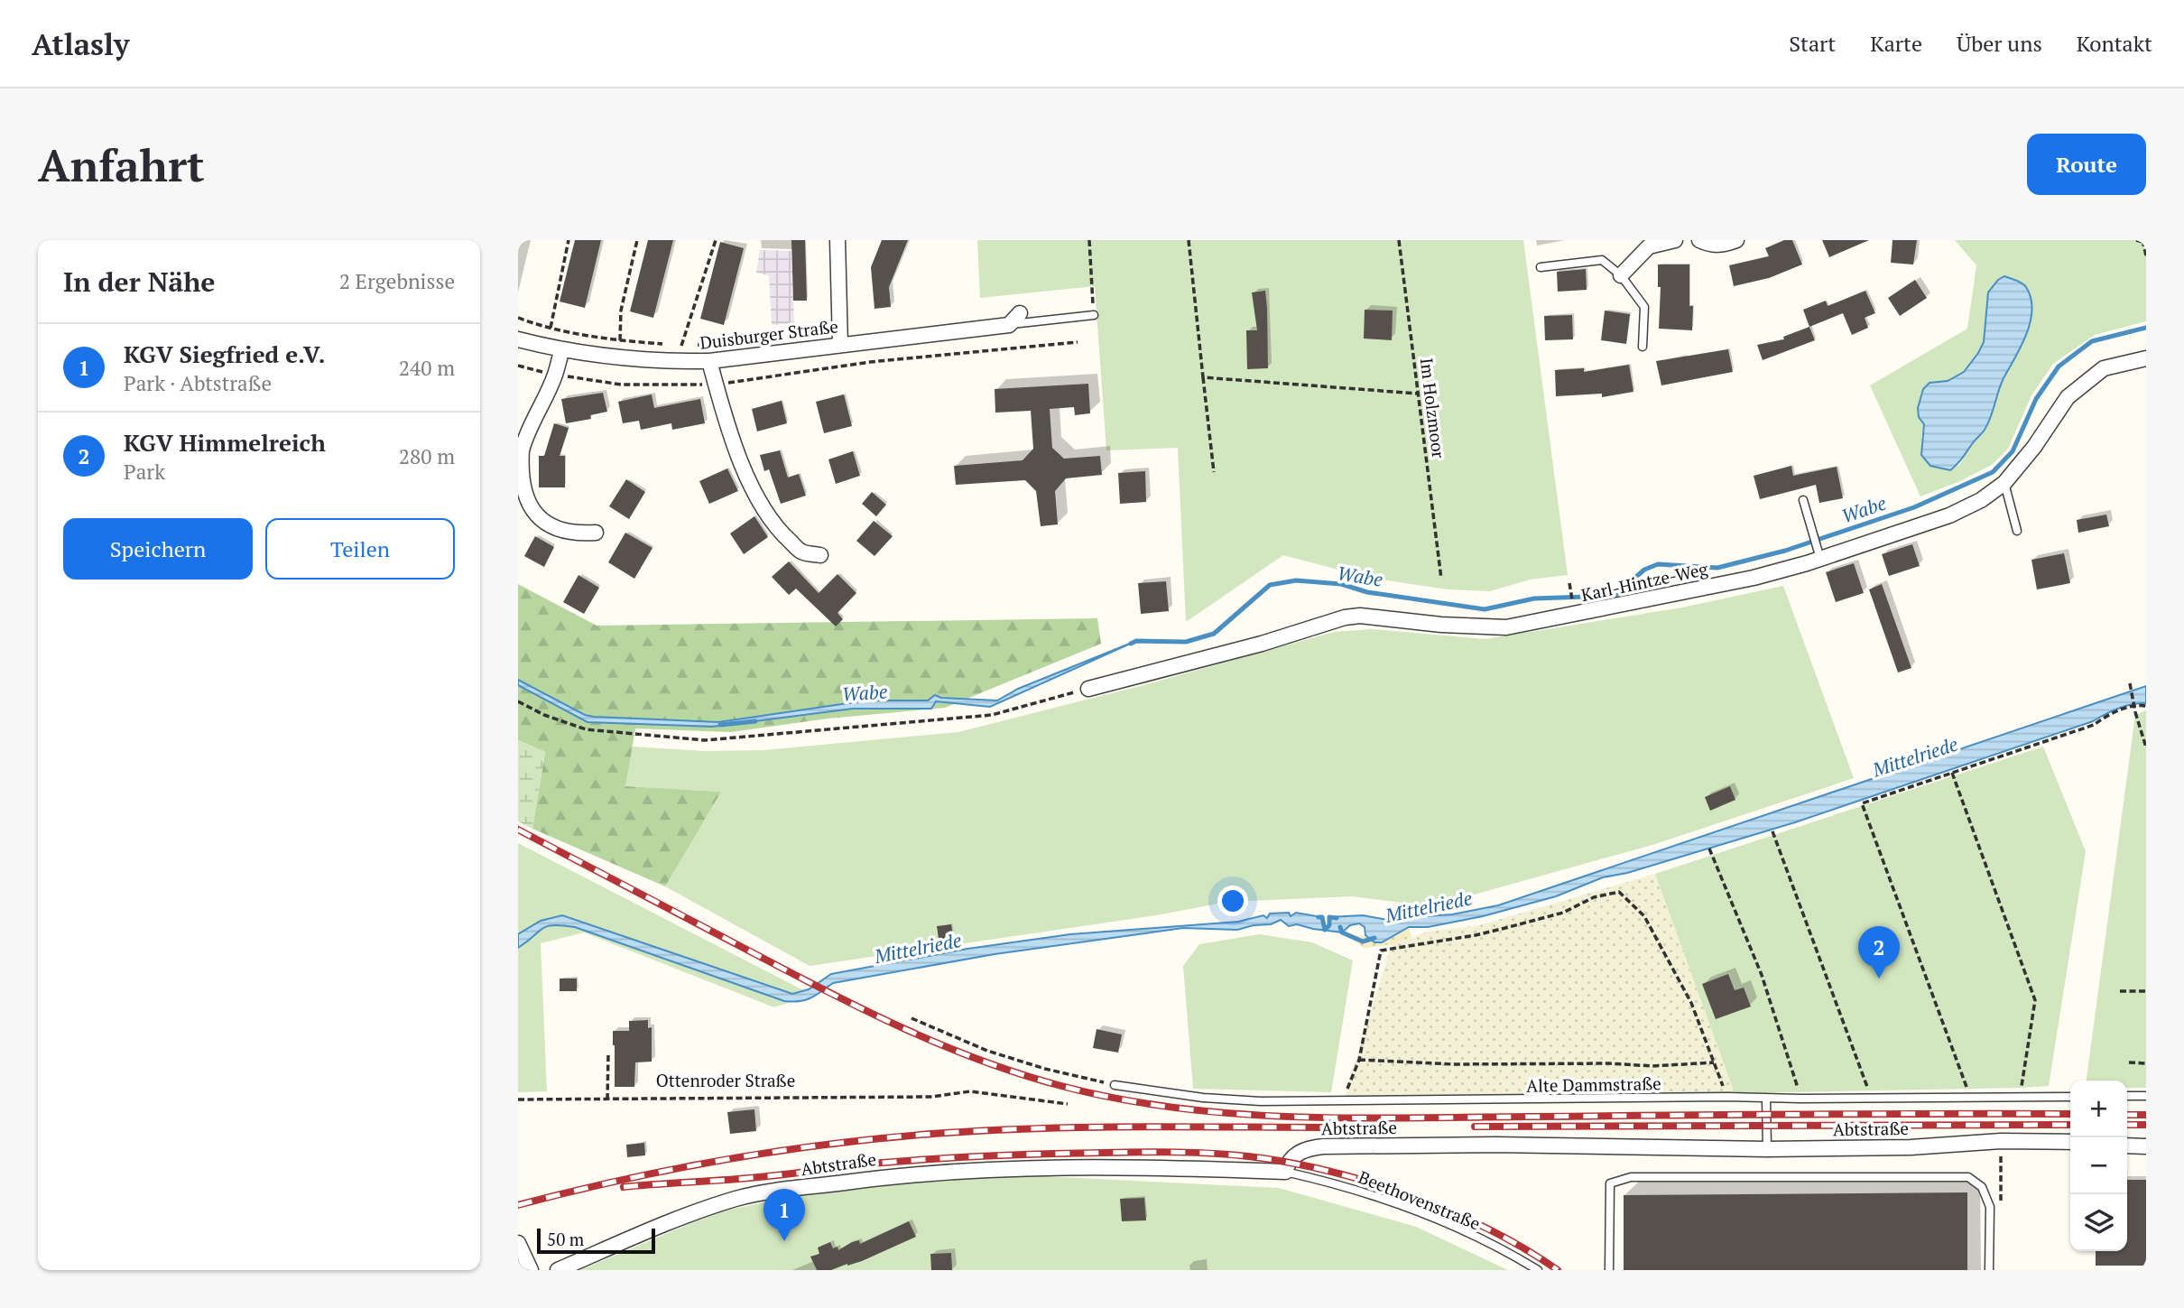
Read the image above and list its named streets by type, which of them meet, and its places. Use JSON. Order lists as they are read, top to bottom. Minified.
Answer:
{"streets":{"street":["Duisburger Straße","Karl-Hintze-Weg","Abtstraße"],"lane":["Alte Dammstraße","Beethovenstraße"],"path":["Im Holzmoor","Ottenroder Straße"]},"crossings":[["Abtstraße","Beethovenstraße"]],"water":["Wabe","Mittelriede"],"scale_bar":"50 m","page":{"header":"Atlasly","nav":["Start","Karte","Über uns","Kontakt"],"buttons":["Route",["Speichern","Teilen"]],"title":"Anfahrt","heading":["In der Nähe","2 Ergebnisse"],"list":[{"mark":"1","name":"KGV Siegfried e.V.","note":"Park · Abtstraße","value":"240 m"},{"mark":"2","name":"KGV Himmelreich","note":"Park","value":"280 m"}],"pins":["2","1"],"map_buttons":["+","−"],"scale":"50 m"}}
